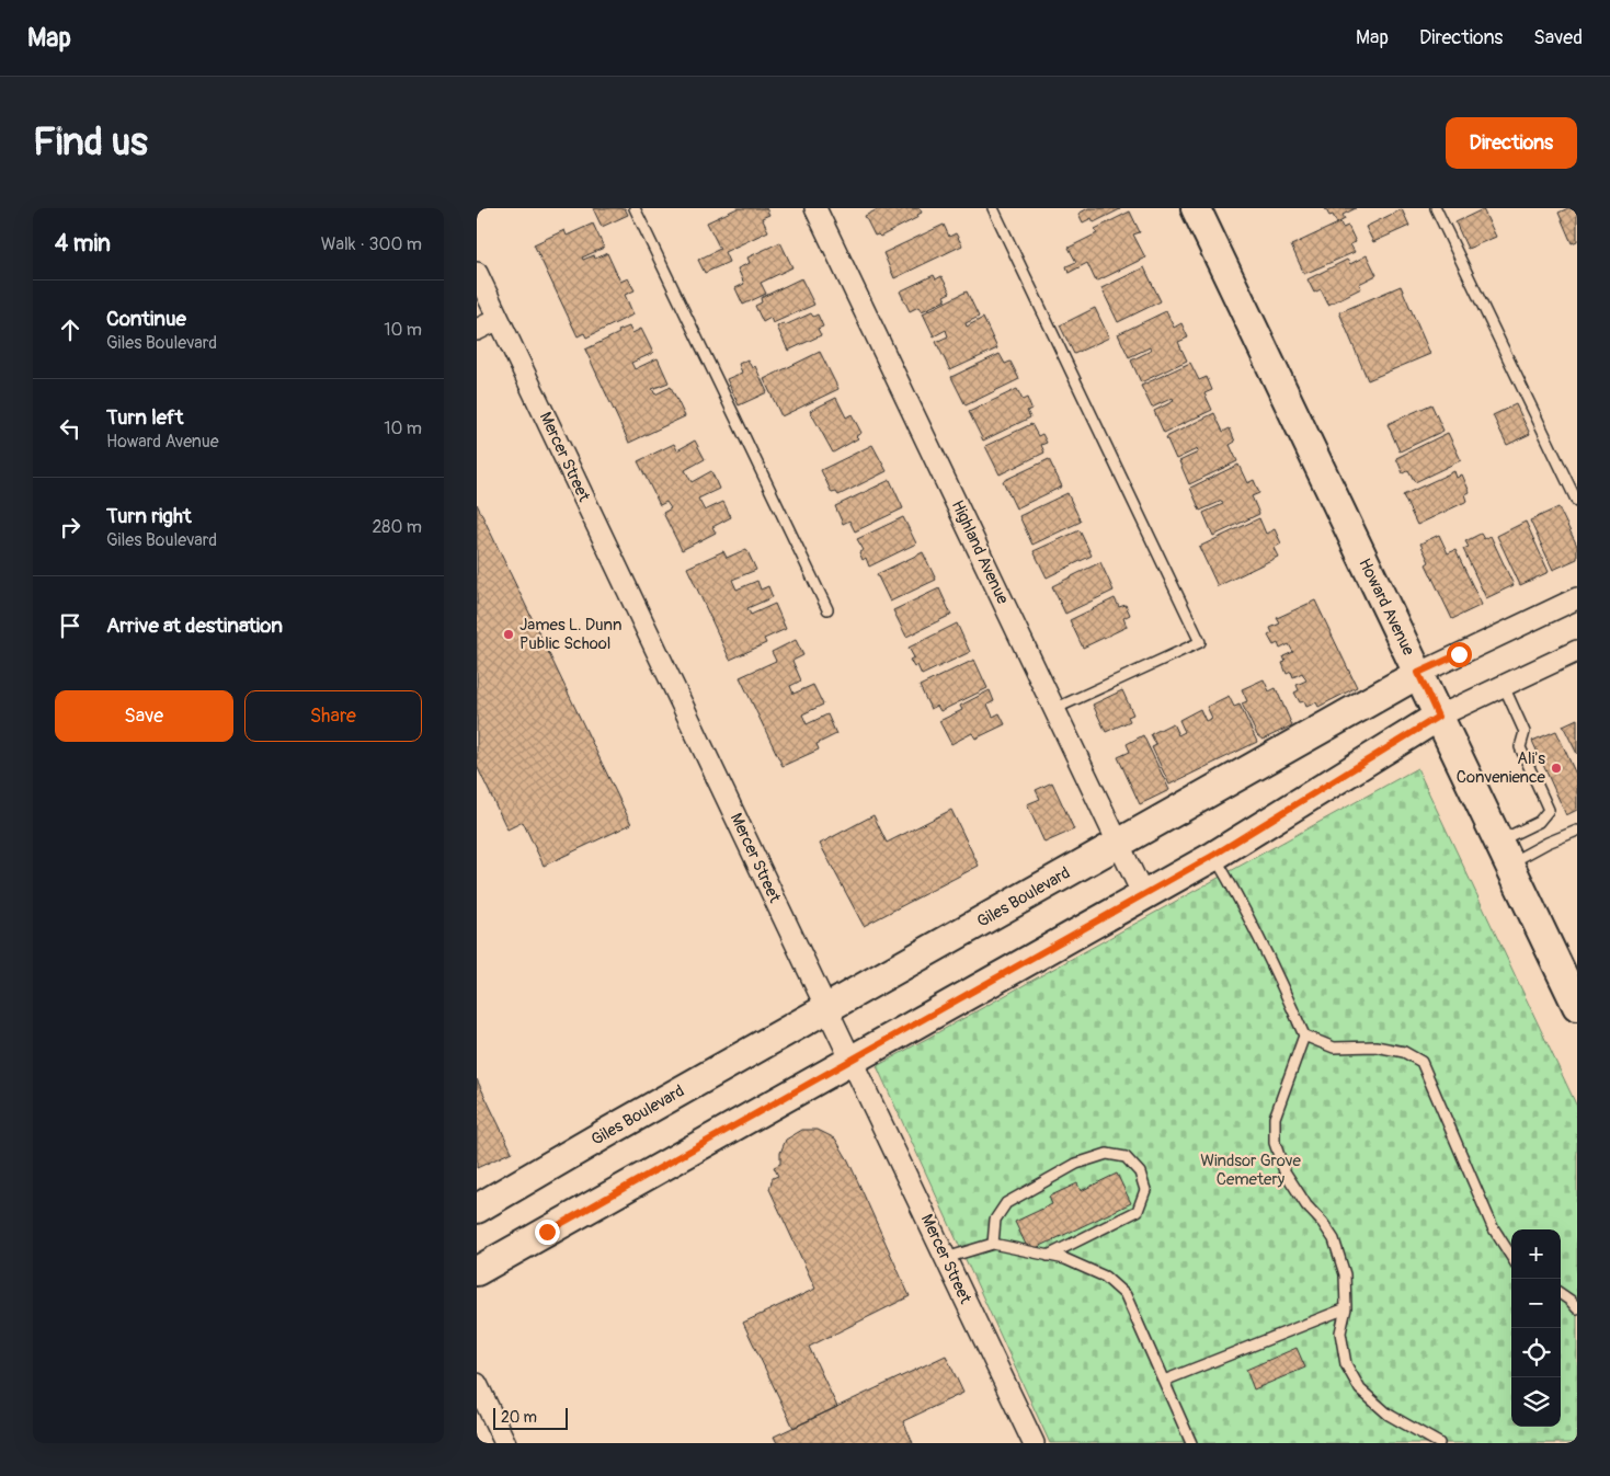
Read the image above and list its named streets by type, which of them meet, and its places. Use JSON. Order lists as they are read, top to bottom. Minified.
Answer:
{"streets":{"street":["Mercer Street","Highland Avenue","Howard Avenue","Giles Boulevard"]},"crossings":[["Mercer Street","Giles Boulevard"],["Highland Avenue","Giles Boulevard"],["Howard Avenue","Giles Boulevard"]],"parks":["Windsor Grove Cemetery"],"places":["James L. Dunn Public School","Ali's Convenience"],"scale_bar":"20 m","page":{"header":"Map","nav":["Map","Directions","Saved"],"buttons":["Directions",["Save","Share"]],"title":"Find us","heading":["4 min","Walk · 300 m"],"list":[["Continue","Giles Boulevard","10 m"],["Turn left","Howard Avenue","10 m"],["Turn right","Giles Boulevard","280 m"],"Arrive at destination"],"map_buttons":["+","−"],"scale":"20 m"}}
